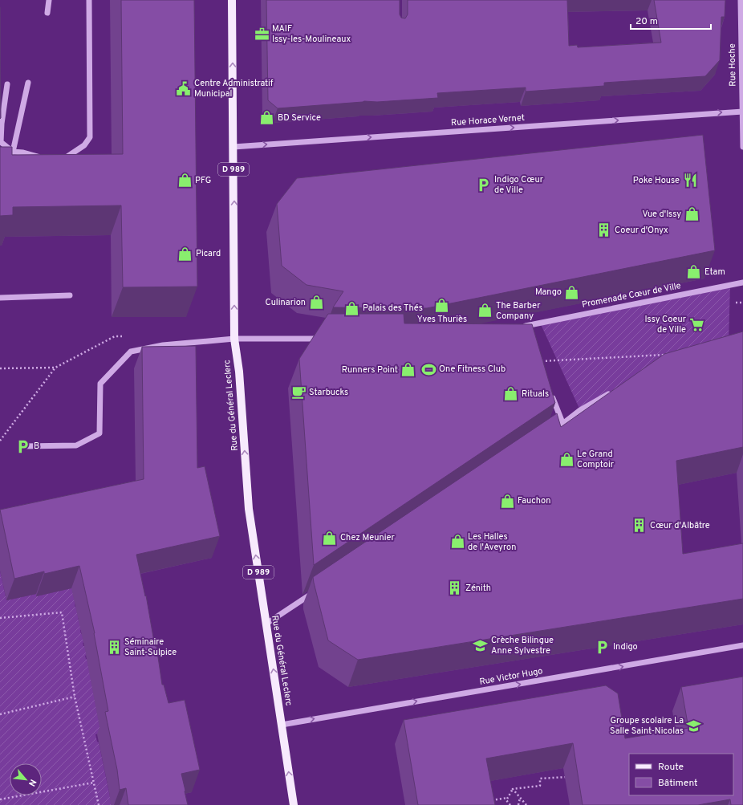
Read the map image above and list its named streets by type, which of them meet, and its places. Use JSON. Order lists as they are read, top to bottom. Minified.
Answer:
{"streets":{"main road":["D 989","Rue du Général Leclerc"],"street":["Rue Hoche","Rue Horace Vernet","Promenade Cœur de Ville","Rue Victor Hugo"]},"crossings":[["Rue Hoche","Rue Horace Vernet"],["Rue Horace Vernet","Rue du Général Leclerc"],["Rue du Général Leclerc","Rue Victor Hugo"]],"one_way":["Rue Horace Vernet","Rue du Général Leclerc","Rue Victor Hugo"],"places":{"office":["MAIF Issy-les-Moulineaux"],"public building":["Centre Administratif Municipal"],"shop":["BD Service","PFG","Vue d'Issy","Picard","Etam","Mango","Culinarion","Yves Thuriès","Palais des Thés","The Barber Company","Runners Point","Rituals","Le Grand Comptoir","Fauchon","Chez Meunier","Les Halles de l'Aveyron"],"restaurant":["Poke House"],"parking":["Indigo Cœur de Ville","B","Indigo"],"building":["Coeur d'Onyx","Cœur d'Albâtre","Zénith","Séminaire Saint-Sulpice"],"supermarket":["Issy Coeur de Ville"],"sports":["One Fitness Club"],"cafe":["Starbucks"],"school or university":["Crèche Bilingue Anne Sylvestre","Groupe scolaire La Salle Saint-Nicolas"]},"legend":["Route","Bâtiment"],"scale_bar":"20 m","north":"bottom right"}
